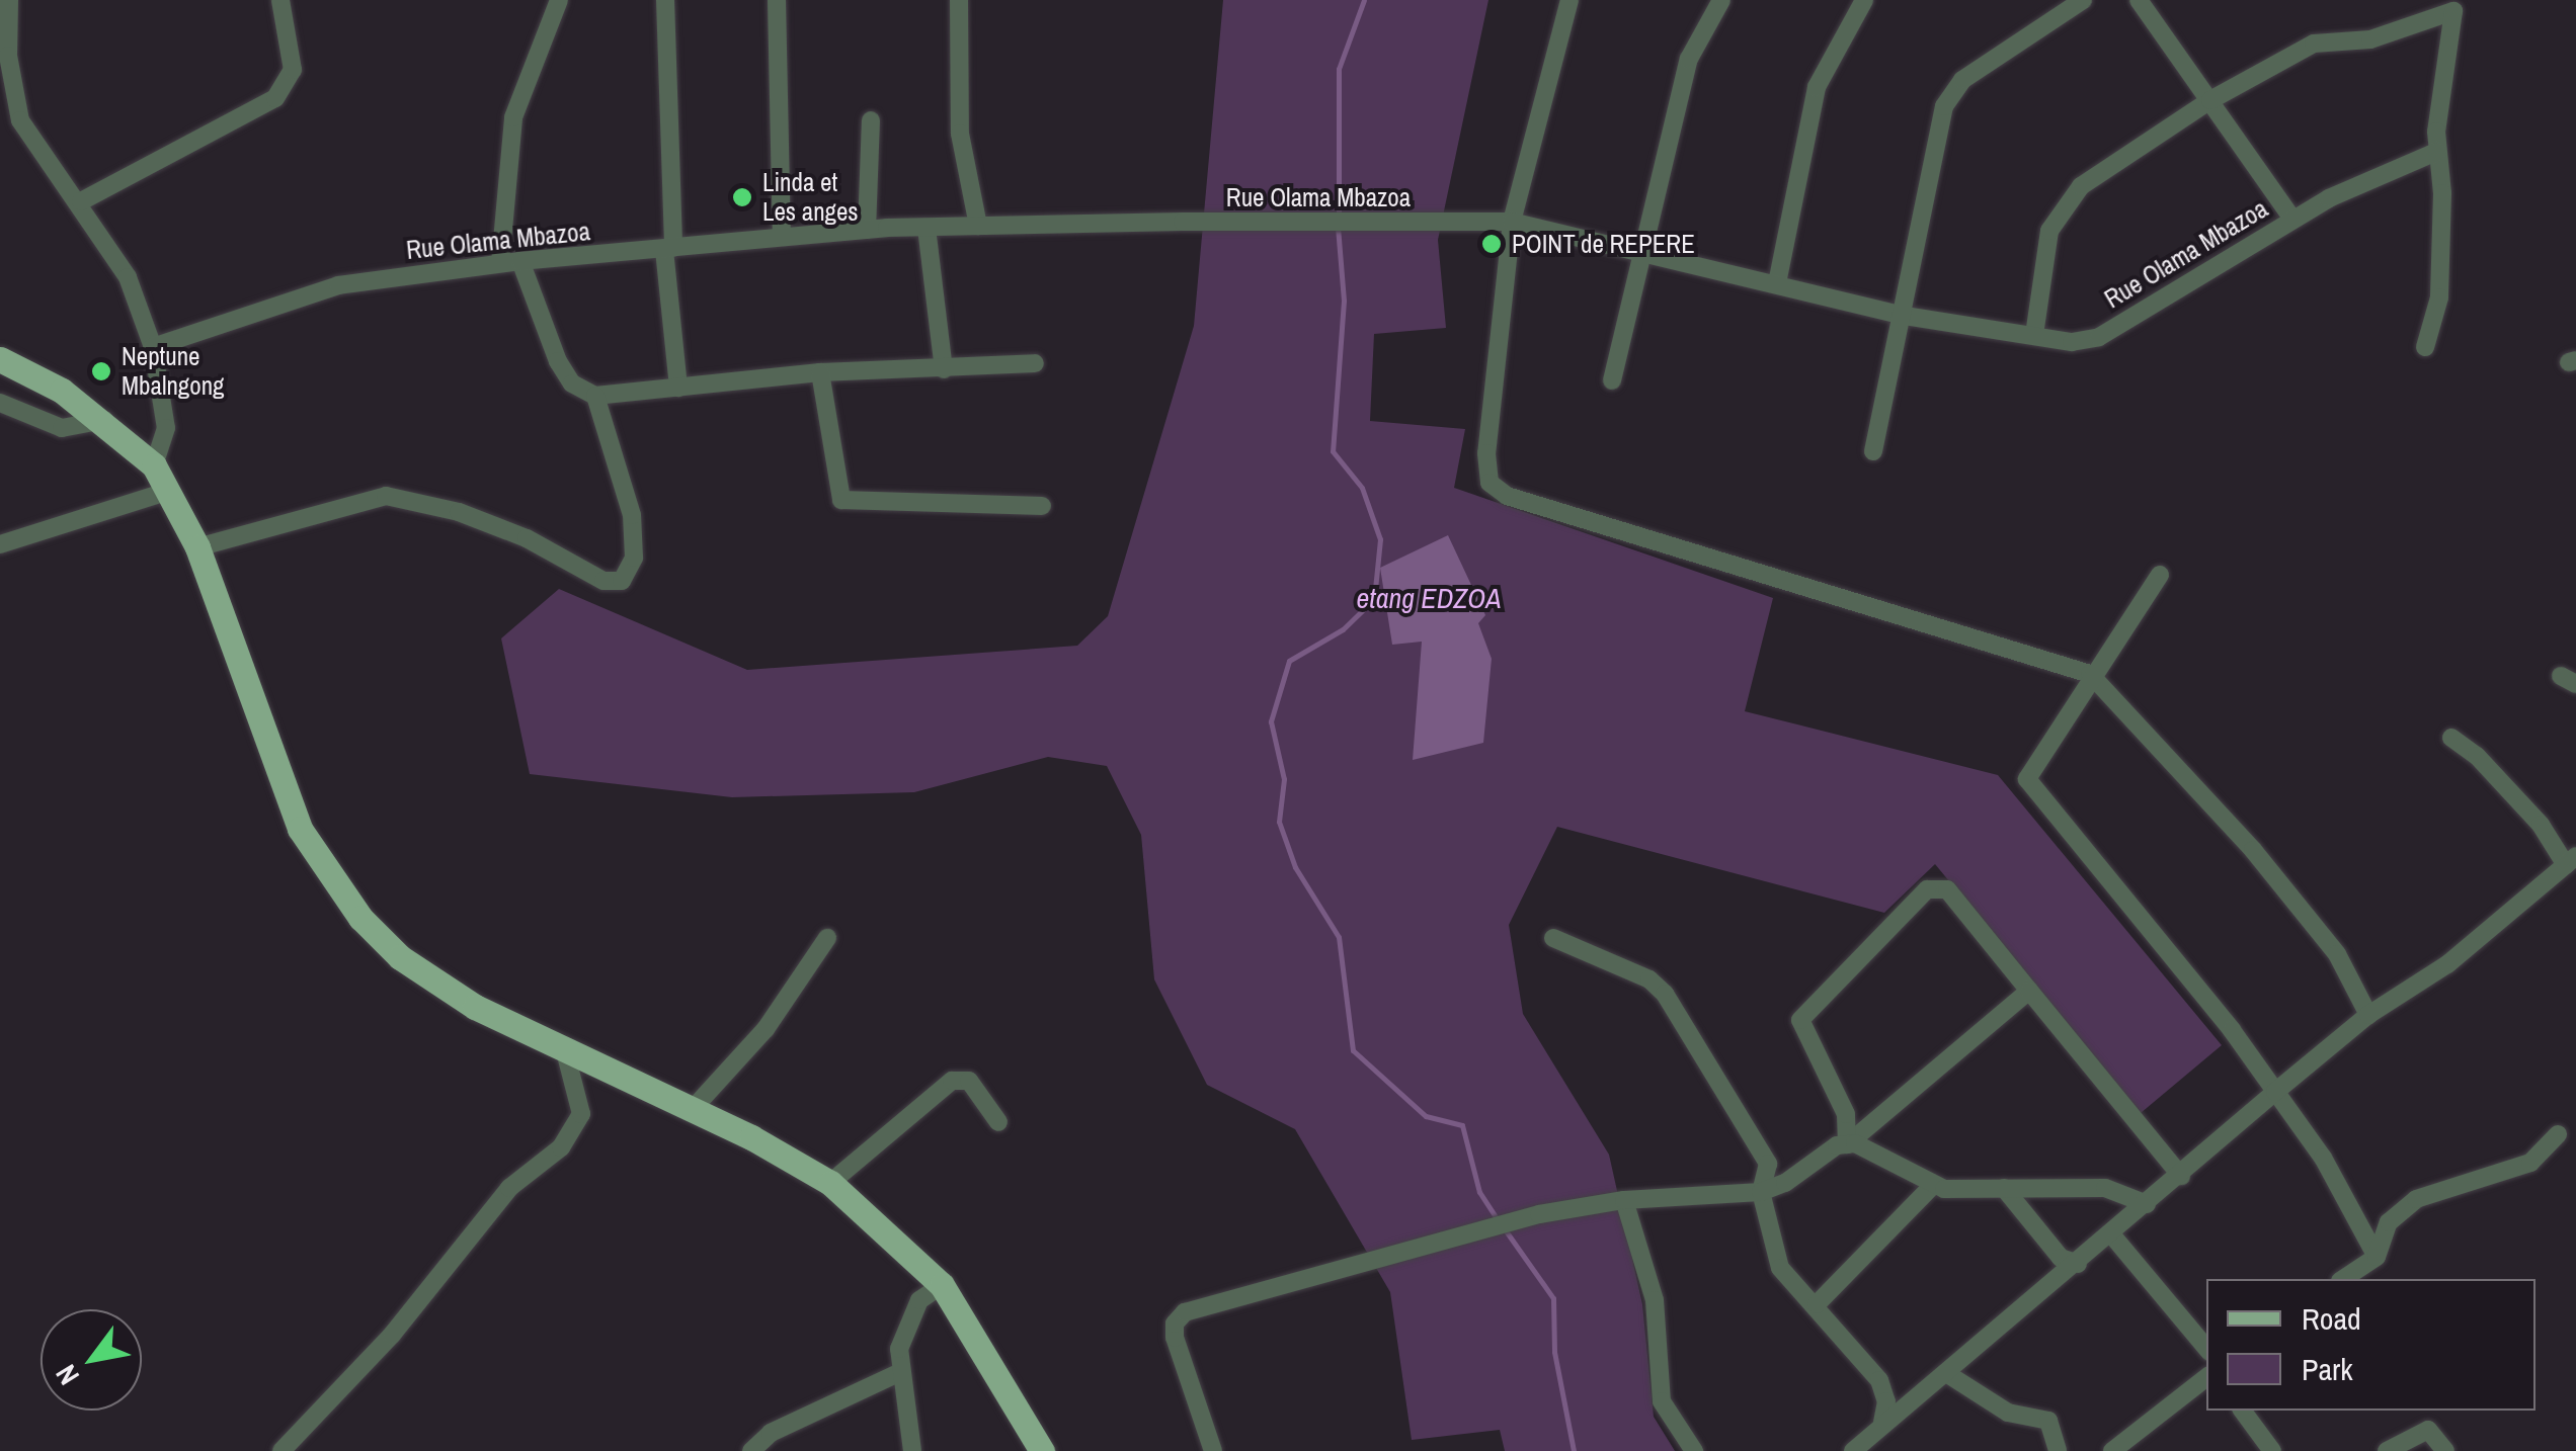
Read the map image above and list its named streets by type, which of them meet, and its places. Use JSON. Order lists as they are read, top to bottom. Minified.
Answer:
{"streets":{"street":["Rue Olama Mbazoa"]},"water":["etang EDZOA"],"places":["Linda et Les anges","POINT de REPERE","Neptune Mbalngong"],"legend":["Road","Park"],"north":"bottom left"}
